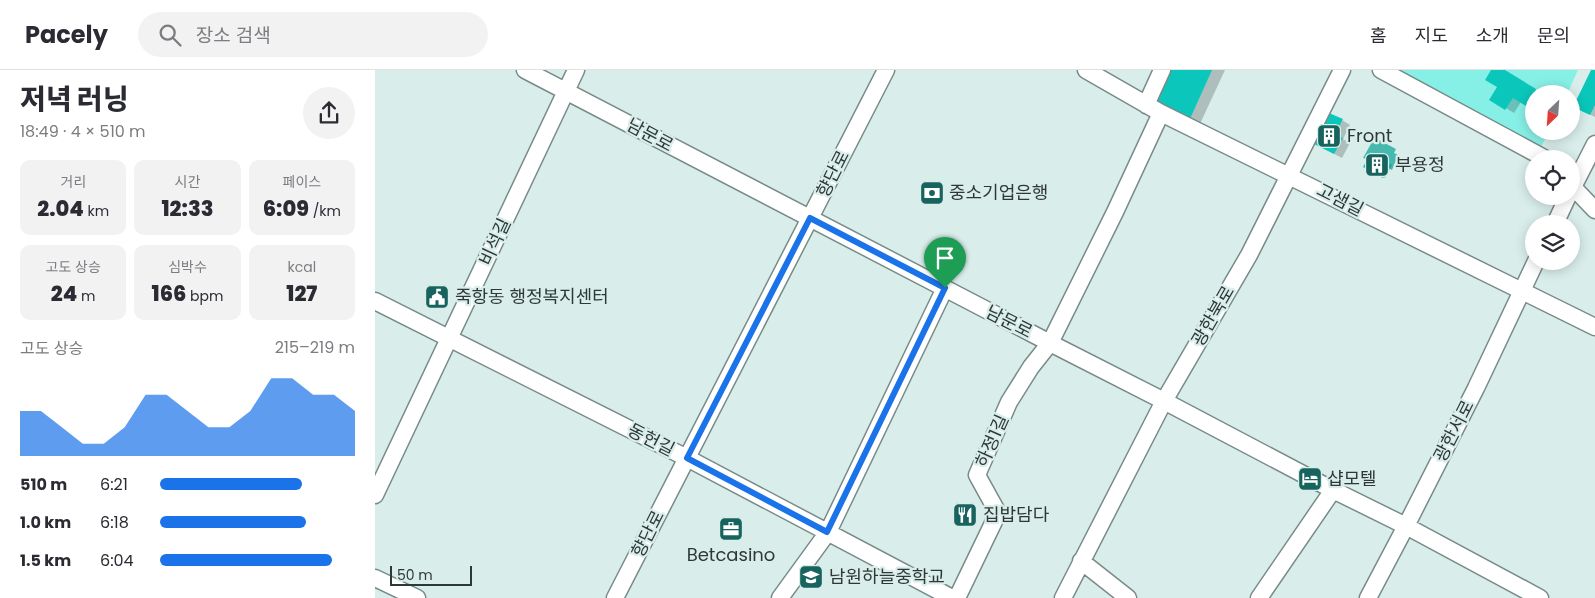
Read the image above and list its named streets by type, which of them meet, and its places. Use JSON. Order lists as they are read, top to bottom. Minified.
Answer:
{"streets":{"street":["남문로","향단로","고샘길","비석길","광한북로","광한서로","동헌길","하정1길"]},"crossings":[["남문로","향단로"],["남문로","비석길"],["남문로","광한북로"],["남문로","광한서로"],["남문로","하정1길"],["향단로","동헌길"],["고샘길","광한북로"],["고샘길","광한서로"],["비석길","동헌길"]],"places":{"building":["Front","부용정"],"bank":["중소기업은행"],"public building":["죽항동 행정복지센터"],"hotel":["샵모텔"],"restaurant":["집밥담다"],"office":["Betcasino"],"school or university":["남원하늘중학교"]},"scale_bar":"50 m","north":"bottom left","page":{"header":"Pacely","search":"장소 검색","nav":["홈","지도","소개","문의"],"heading":["저녁 러닝","18:49 · 4 × 510 m"],"stats":[["거리","2.04 km"],["시간","12:33"],["페이스","6:09 /km"],["고도 상승","24 m"],["심박수","166 bpm"],["kcal","127"]],"chart":["고도 상승","215–219 m"],"list":[{"name":"510 m","note":"6:21"},{"name":"1.0 km","note":"6:18"},{"name":"1.5 km","note":"6:04"}],"scale":"50 m"}}
